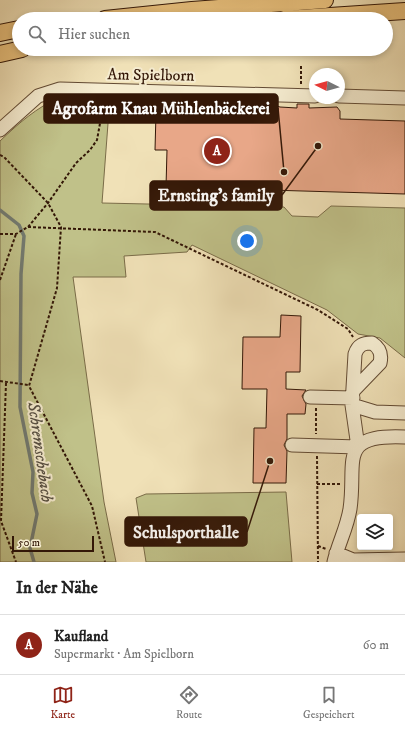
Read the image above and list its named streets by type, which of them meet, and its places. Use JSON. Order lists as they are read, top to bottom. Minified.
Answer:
{"streets":{"street":["Am Spielborn"]},"water":["Schremschebach"],"places":["Ernsting's family","Agrofarm Knau Mühlenbäckerei","Schulsporthalle"],"scale_bar":"50 m","north":"left","page":{"search":"Hier suchen","pins":"A","scale":"50 m","heading":"In der Nähe","list":[{"mark":"A","name":"Kaufland","note":"Supermarkt · Am Spielborn","value":"60 m"}],"nav":["Karte","Route","Gespeichert"]}}
